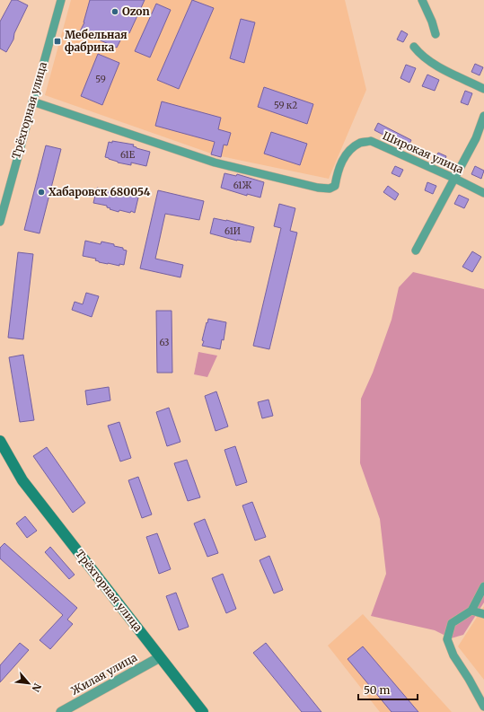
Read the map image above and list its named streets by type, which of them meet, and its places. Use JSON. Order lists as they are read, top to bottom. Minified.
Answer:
{"streets":{"main road":["Трёхгорная улица"],"street":["Широкая улица","Жилая улица"]},"crossings":[["Трёхгорная улица","Широкая улица"],["Трёхгорная улица","Жилая улица"]],"places":{"other":["Ozon","Хабаровск 680054"],"transit":["Мебельная фабрика"]},"house_numbers":["59","59 к2","61Е","61Ж","61И","63"],"scale_bar":"50 m","north":"bottom right"}
